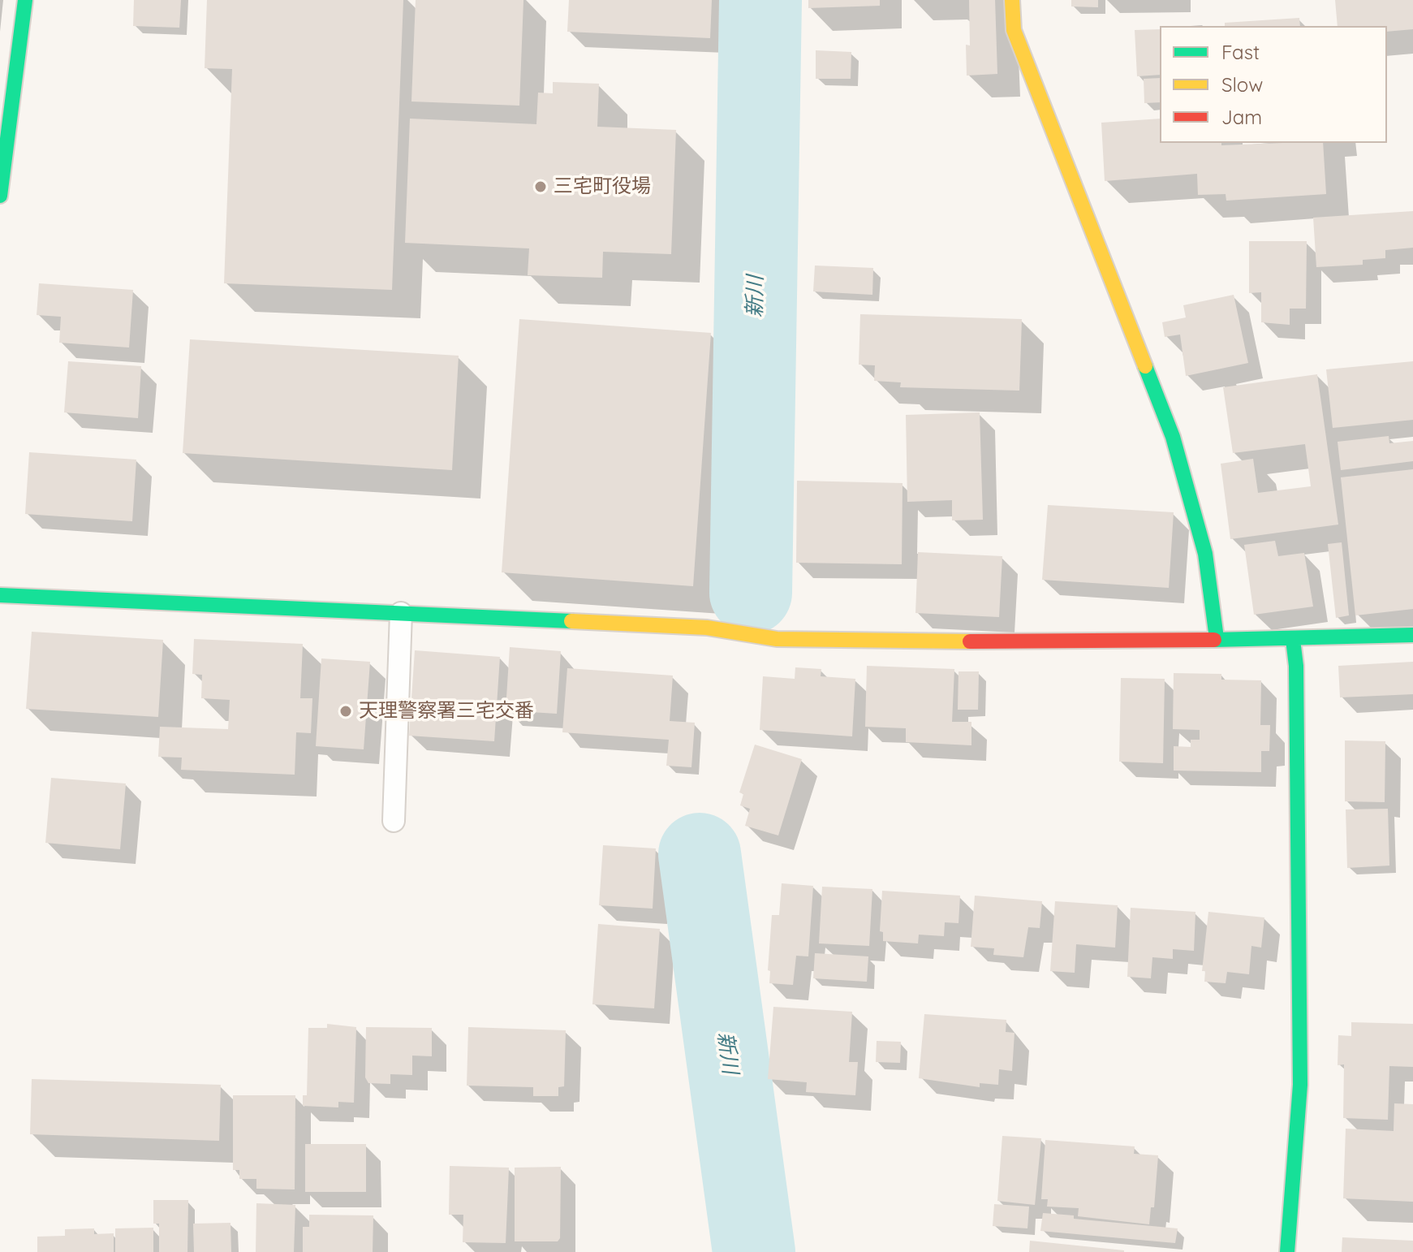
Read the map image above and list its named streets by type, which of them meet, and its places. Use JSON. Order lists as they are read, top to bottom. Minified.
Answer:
{"water":["新川"],"places":["三宅町役場","天理警察署三宅交番"],"legend":["Fast","Slow","Jam"]}
